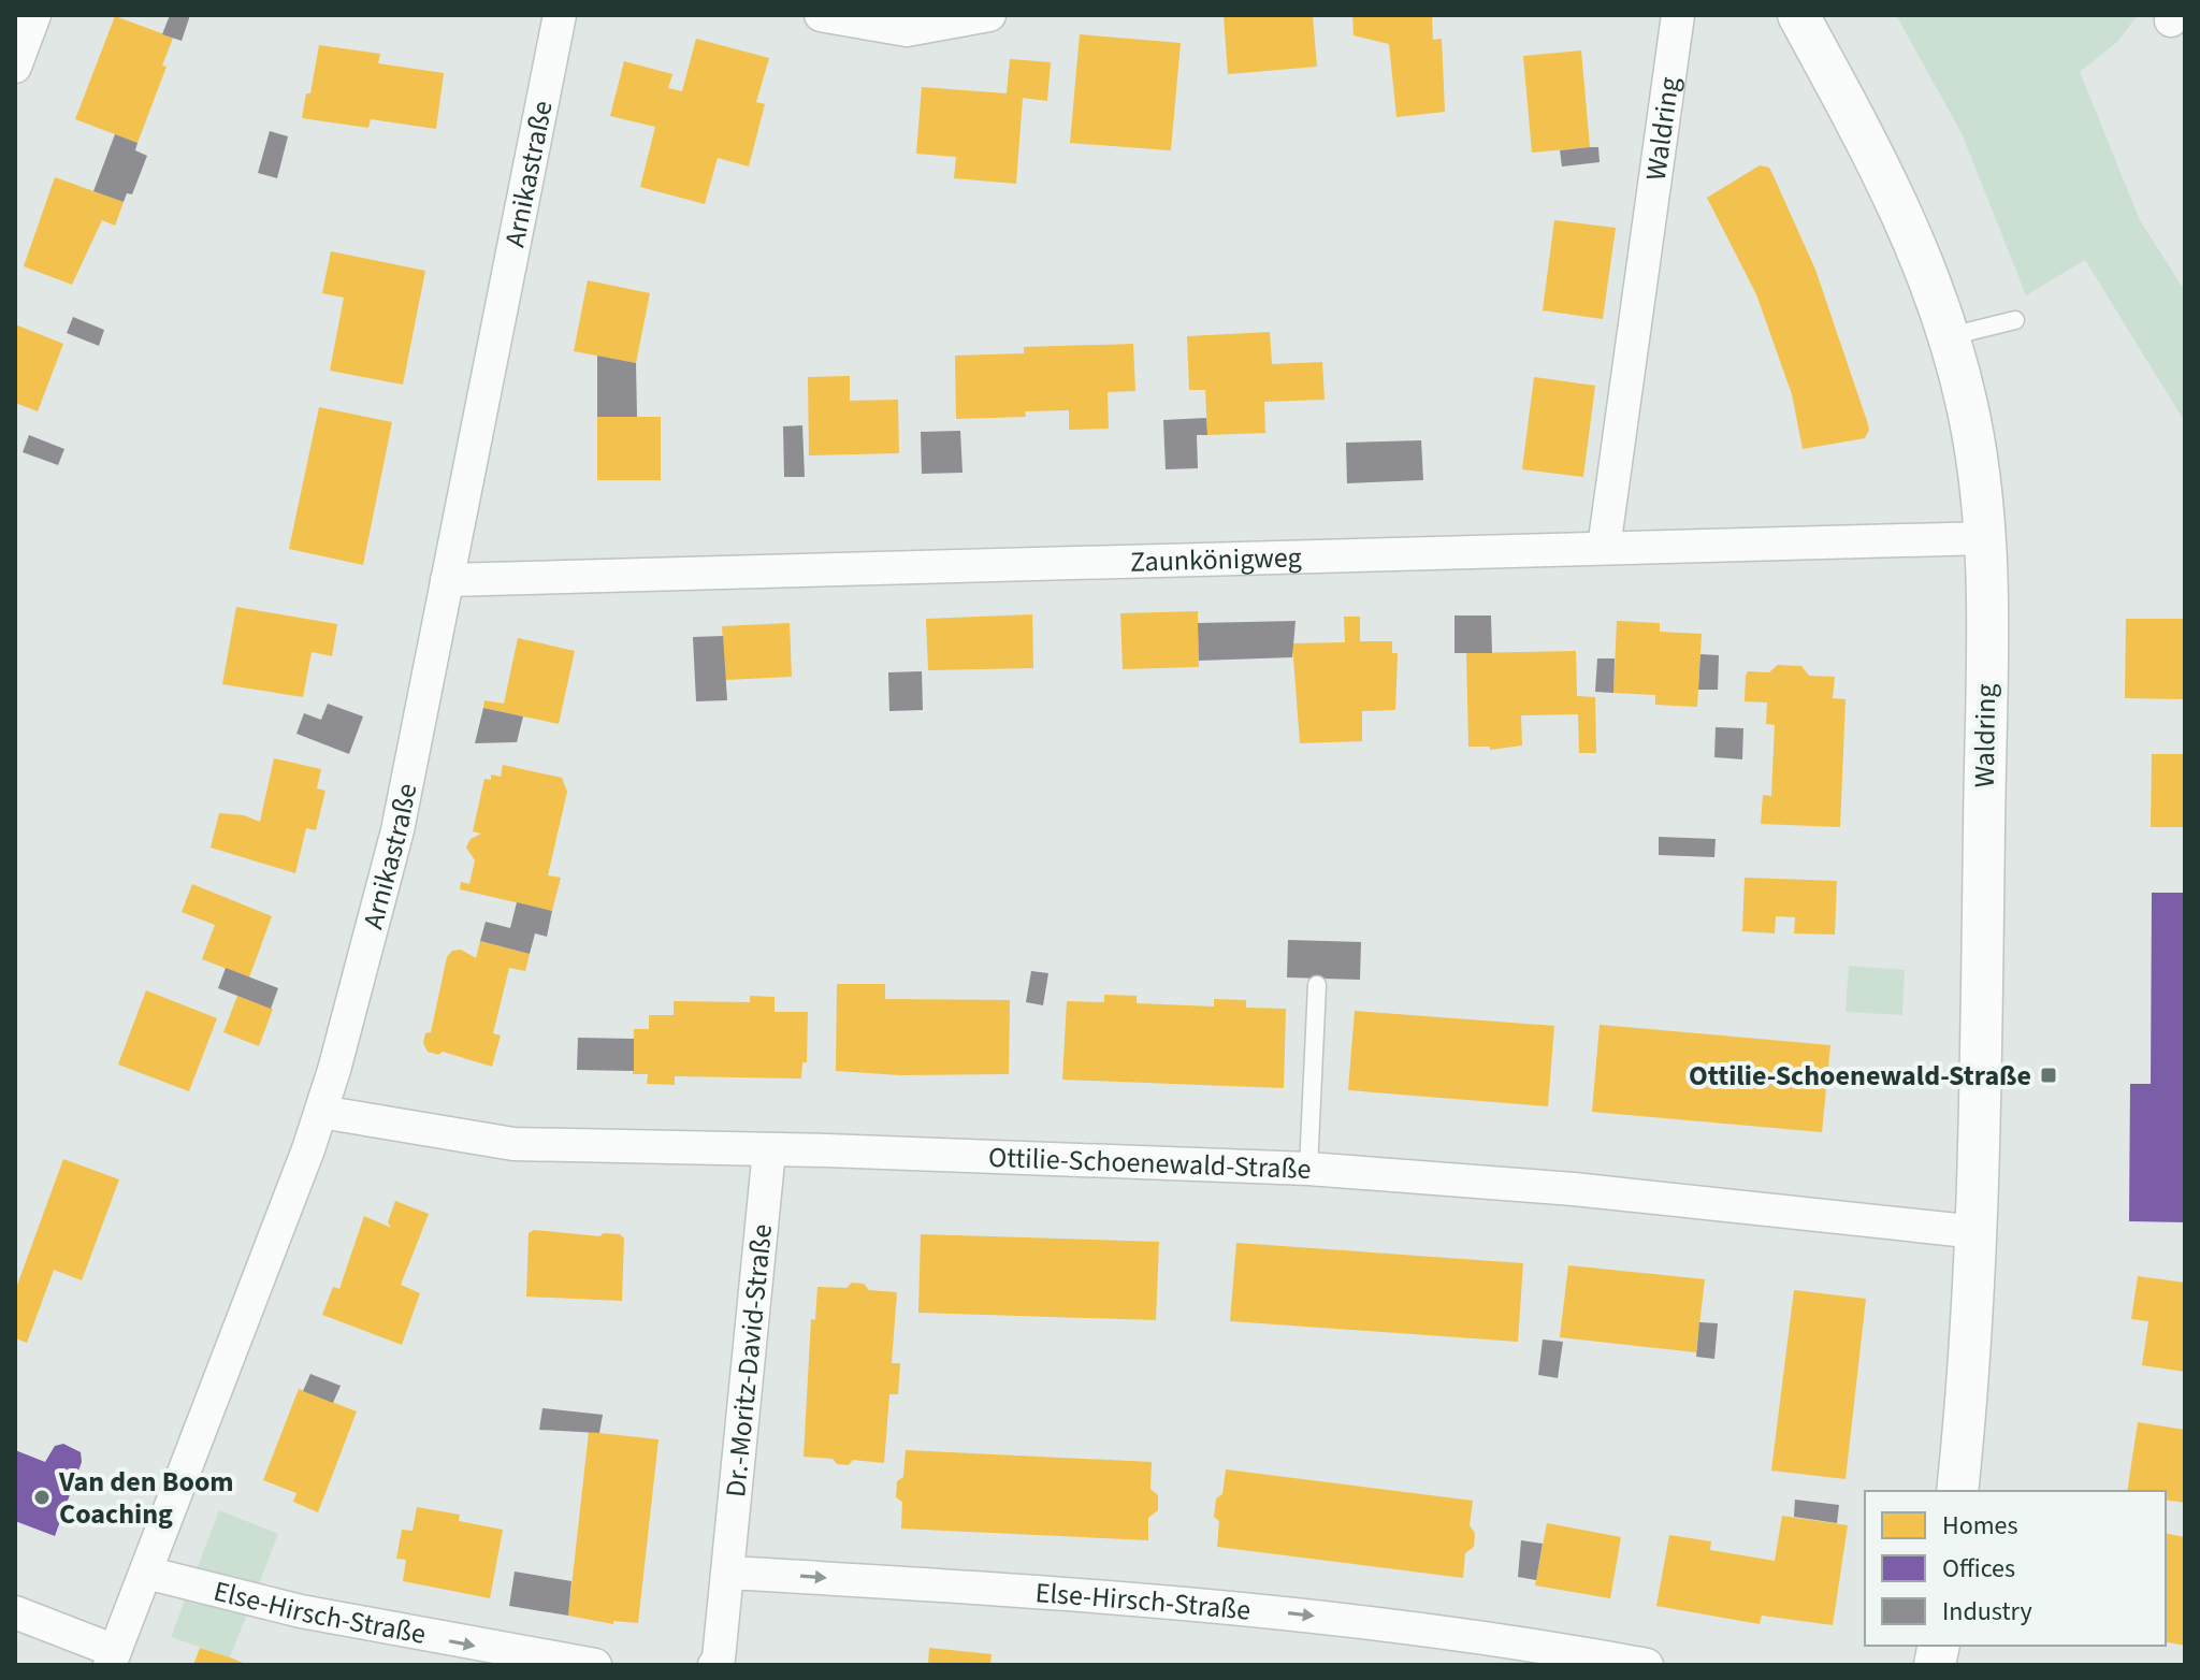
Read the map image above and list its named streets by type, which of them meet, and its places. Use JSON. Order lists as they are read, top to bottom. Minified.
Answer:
{"streets":{"street":["Waldring","Arnikastraße","Zaunkönigweg","Ottilie-Schoenewald-Straße","Dr.-Moritz-David-Straße","Else-Hirsch-Straße"]},"crossings":[["Waldring","Zaunkönigweg"],["Waldring","Ottilie-Schoenewald-Straße"],["Arnikastraße","Zaunkönigweg"],["Arnikastraße","Ottilie-Schoenewald-Straße"],["Arnikastraße","Else-Hirsch-Straße"],["Ottilie-Schoenewald-Straße","Dr.-Moritz-David-Straße"],["Dr.-Moritz-David-Straße","Else-Hirsch-Straße"]],"one_way":["Else-Hirsch-Straße"],"places":{"transit":["Ottilie-Schoenewald-Straße"],"other":["Van den Boom Coaching"]},"legend":["Homes","Offices","Industry"]}
